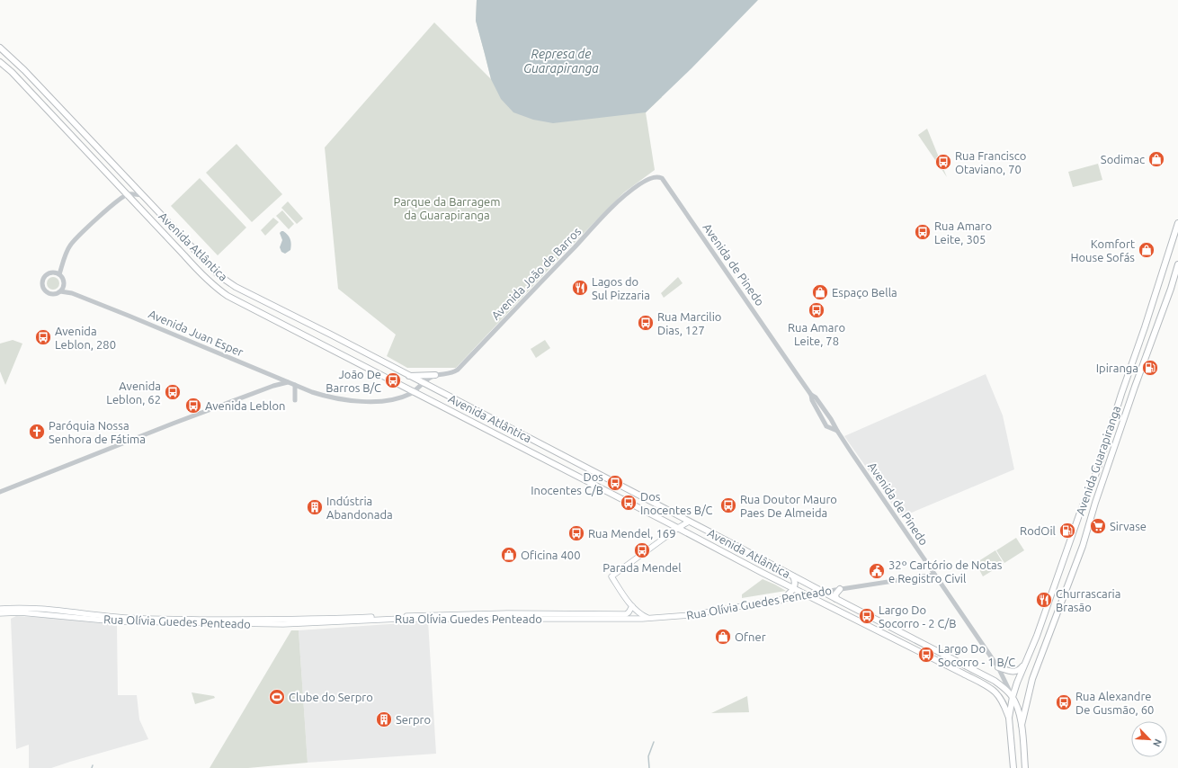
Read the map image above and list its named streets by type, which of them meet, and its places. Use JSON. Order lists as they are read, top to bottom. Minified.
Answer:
{"streets":{"main road":["Avenida Atlântica","Avenida Guarapiranga","Rua Olívia Guedes Penteado"],"street":["Avenida de Pinedo","Avenida João de Barros","Avenida Juan Esper"]},"crossings":[["Avenida Atlântica","Avenida de Pinedo"],["Avenida Atlântica","Avenida João de Barros"],["Avenida Atlântica","Avenida Juan Esper"],["Avenida Atlântica","Avenida Guarapiranga"],["Avenida Atlântica","Rua Olívia Guedes Penteado"],["Avenida de Pinedo","Avenida João de Barros"],["Avenida de Pinedo","Avenida Guarapiranga"],["Avenida de Pinedo","Rua Olívia Guedes Penteado"],["Avenida João de Barros","Avenida Juan Esper"]],"water":["Represa de Guarapiranga"],"parks":["Parque da Barragem da Guarapiranga"],"places":{"shop":["Sodimac","Komfort House Sofás","Espaço Bella","Oficina 400","Ofner"],"bus stop":["Rua Francisco Otaviano, 70","Rua Amaro Leite, 305","Rua Amaro Leite, 78","Rua Marcilio Dias, 127","Avenida Leblon, 280","João De Barros B/C","Avenida Leblon, 62","Avenida Leblon","Dos Inocentes C/B","Dos Inocentes B/C","Rua Doutor Mauro Paes De Almeida","Rua Mendel, 169","Parada Mendel","Largo Do Socorro - 2 C/B","Largo Do Socorro - 1 B/C","Rua Alexandre De Gusmão, 60"],"restaurant":["Lagos do Sul Pizzaria","Churrascaria Brasão"],"fuel station":["Ipiranga","RodOil"],"church":["Paróquia Nossa Senhora de Fátima"],"building":["Indústria Abandonada","Serpro"],"supermarket":["Sirvase"],"public building":["32º Cartório de Notas e Registro Civil"],"sports":["Clube do Serpro"]},"north":"bottom right"}
